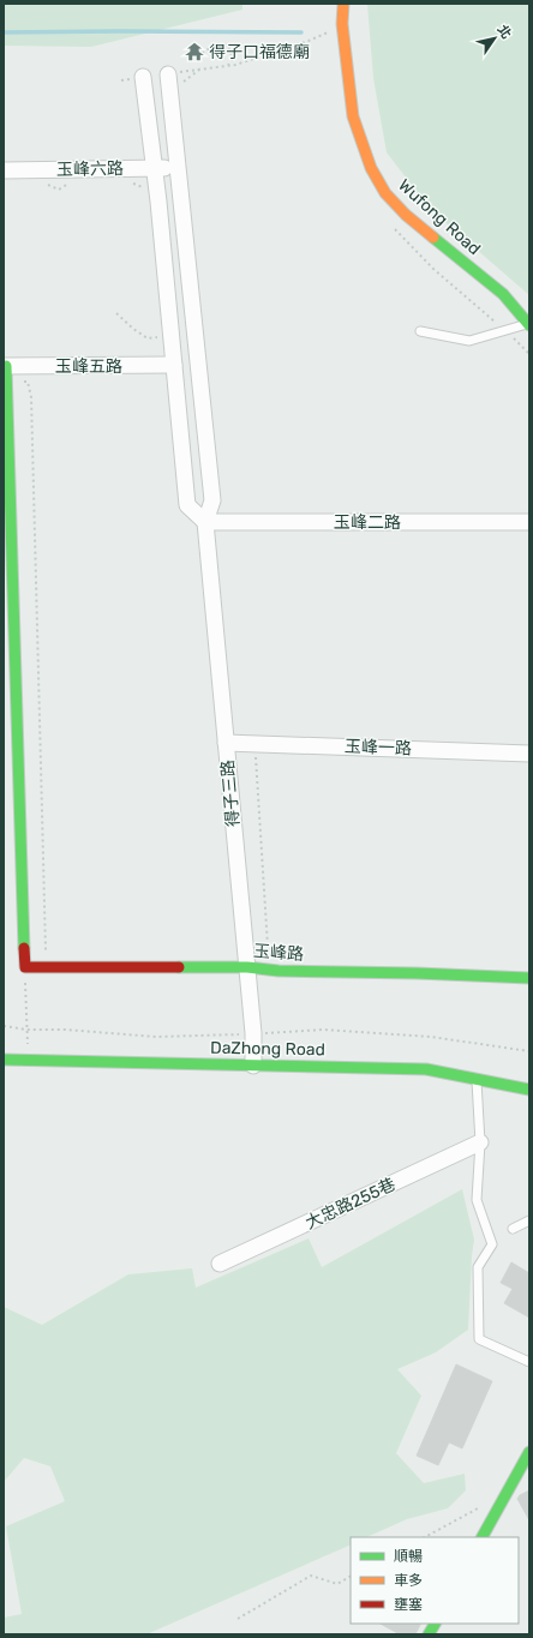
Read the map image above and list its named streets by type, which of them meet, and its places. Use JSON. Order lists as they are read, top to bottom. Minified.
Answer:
{"streets":{"street":["玉峰六路","Wufong Road","玉峰五路","玉峰二路","玉峰一路","得子三路","玉峰路","DaZhong Road","大忠路255巷"]},"crossings":[["玉峰二路","得子三路"],["玉峰一路","得子三路"],["得子三路","玉峰路"],["得子三路","DaZhong Road"]],"places":{"temple":["得子口福德廟"]},"legend":["順暢","車多","壅塞"],"north":"top right"}
